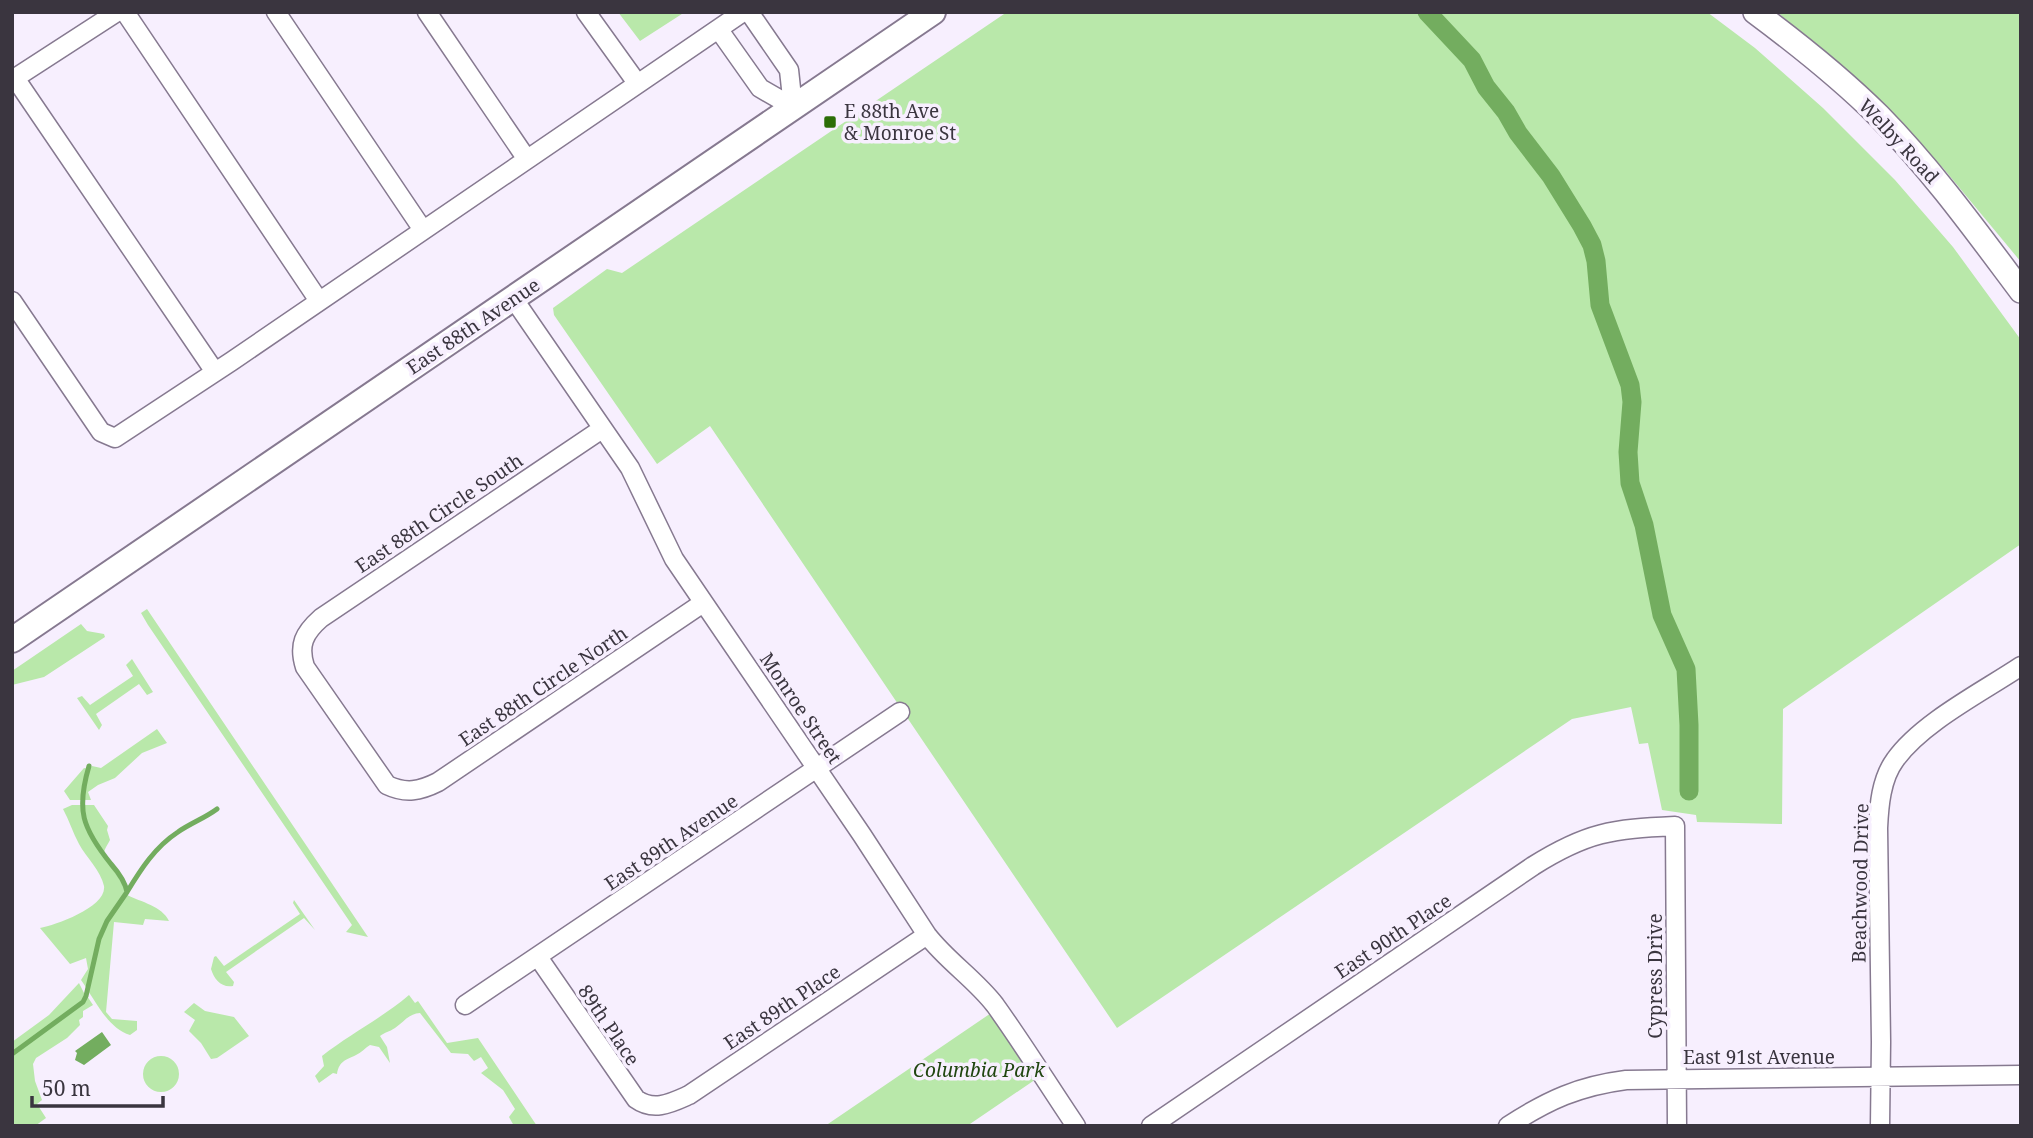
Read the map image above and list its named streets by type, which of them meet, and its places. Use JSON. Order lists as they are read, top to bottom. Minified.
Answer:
{"streets":{"main road":["East 88th Avenue"],"street":["Welby Road","East 88th Circle South","East 88th Circle North","Monroe Street","East 89th Avenue","Beachwood Drive","East 90th Place","Cypress Drive","East 89th Place","89th Place","East 91st Avenue"]},"crossings":[["East 88th Avenue","Monroe Street"],["East 88th Circle South","East 88th Circle North"],["East 88th Circle South","Monroe Street"],["East 88th Circle North","Monroe Street"],["Monroe Street","East 89th Avenue"],["Monroe Street","East 89th Place"],["East 89th Avenue","89th Place"],["Beachwood Drive","East 91st Avenue"],["East 90th Place","Cypress Drive"],["Cypress Drive","East 91st Avenue"],["East 89th Place","89th Place"]],"parks":["Columbia Park"],"places":{"transit":["E 88th Ave & Monroe St"]},"scale_bar":"50 m"}
